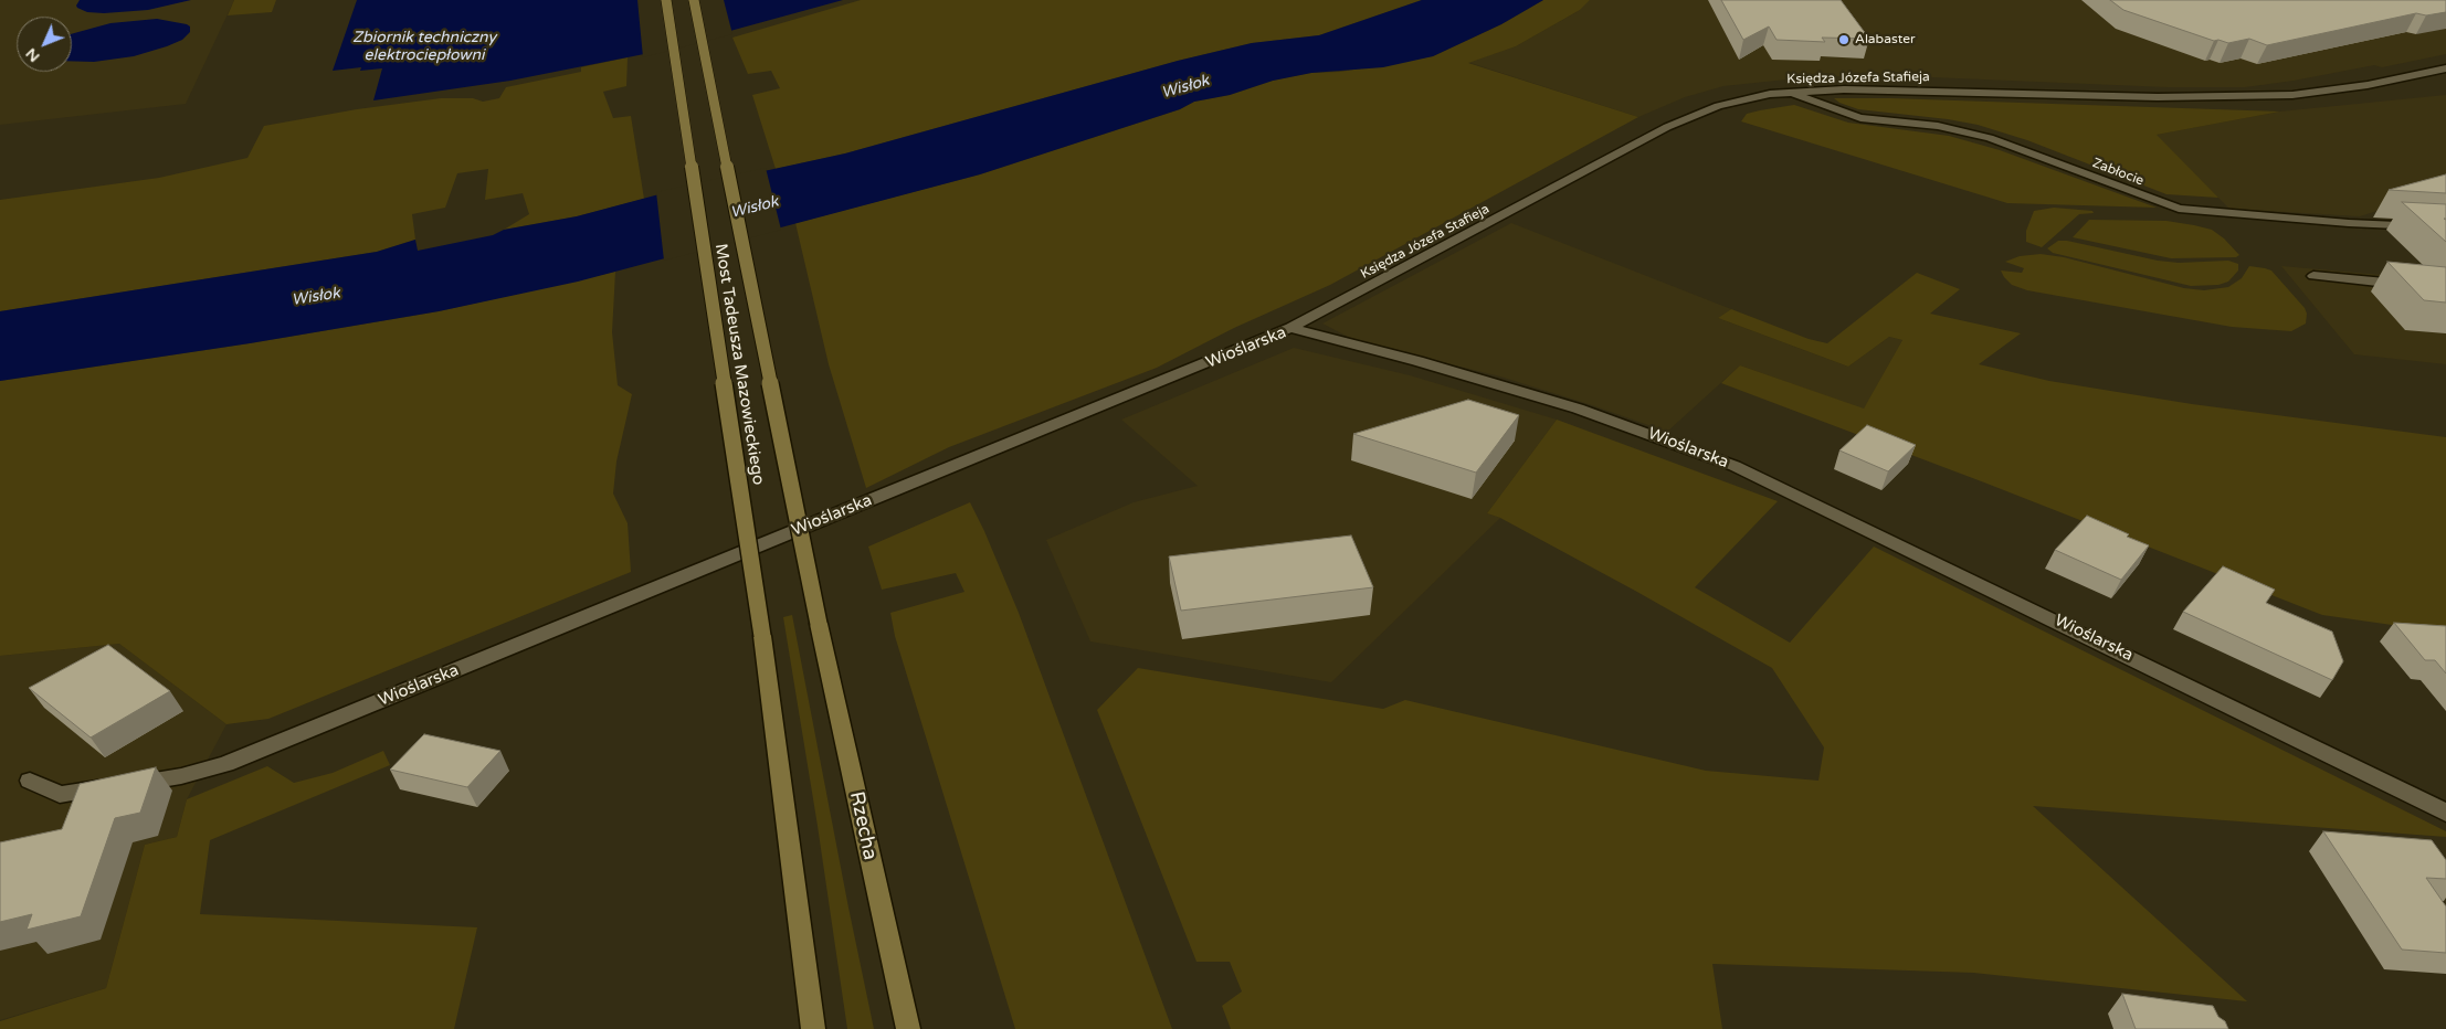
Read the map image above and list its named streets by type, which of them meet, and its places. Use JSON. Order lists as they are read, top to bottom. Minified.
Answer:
{"streets":{"main road":["Most Tadeusza Mazowieckiego","Rzecha"],"street":["Księdza Józefa Stafieja","Zabłocie","Wioślarska"]},"crossings":[["Księdza Józefa Stafieja","Zabłocie"],["Księdza Józefa Stafieja","Wioślarska"],["Most Tadeusza Mazowieckiego","Rzecha"]],"water":["Zbiornik techniczny elektrociepłowni","Wisłok"],"places":["Alabaster"],"north":"bottom left"}
